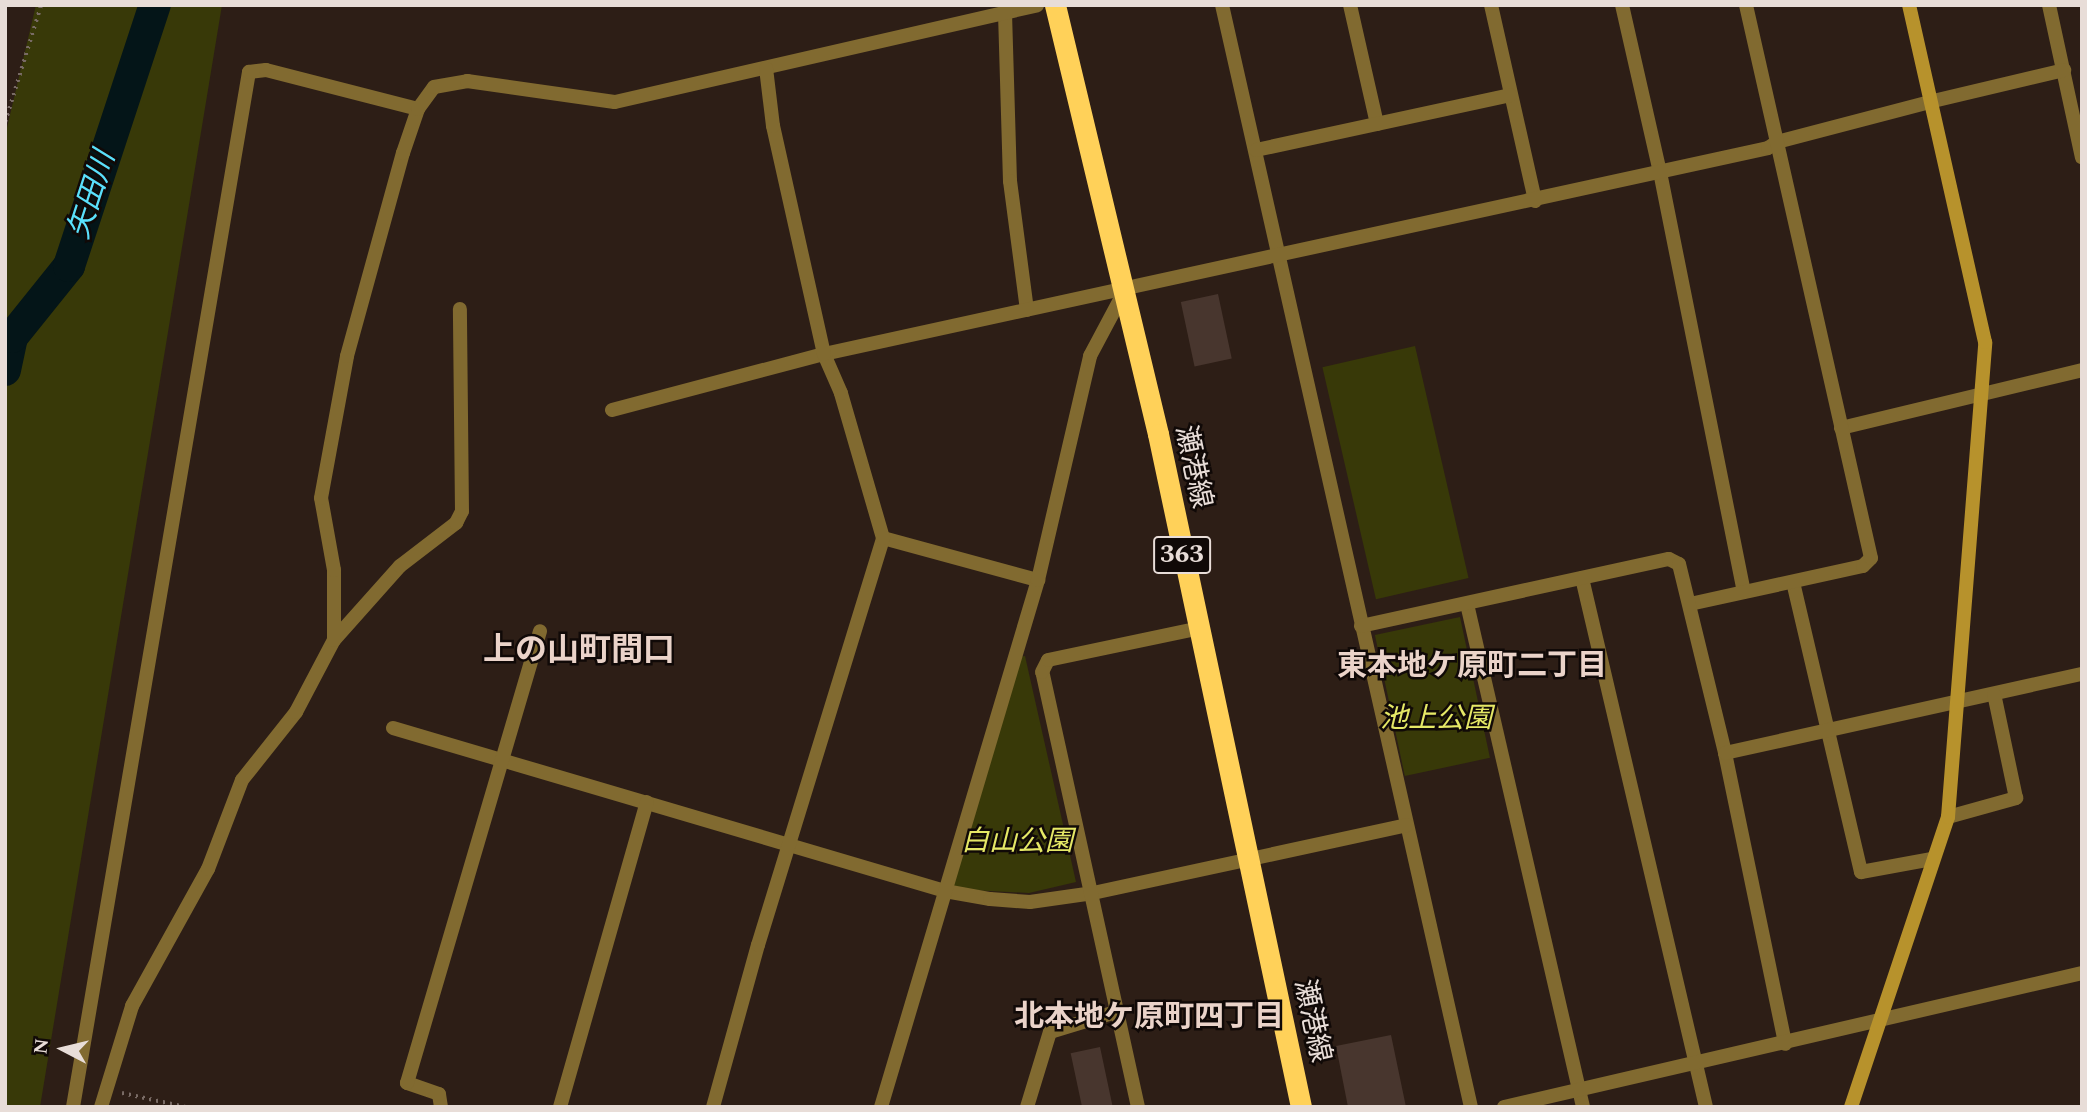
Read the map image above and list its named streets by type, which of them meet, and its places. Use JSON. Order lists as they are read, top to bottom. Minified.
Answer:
{"streets":{"highway":["瀬港線","363"]},"districts":["上の山町間口","東本地ケ原町二丁目","北本地ケ原町四丁目"],"water":["矢田川"],"parks":["池上公園","白山公園"],"north":"left"}
